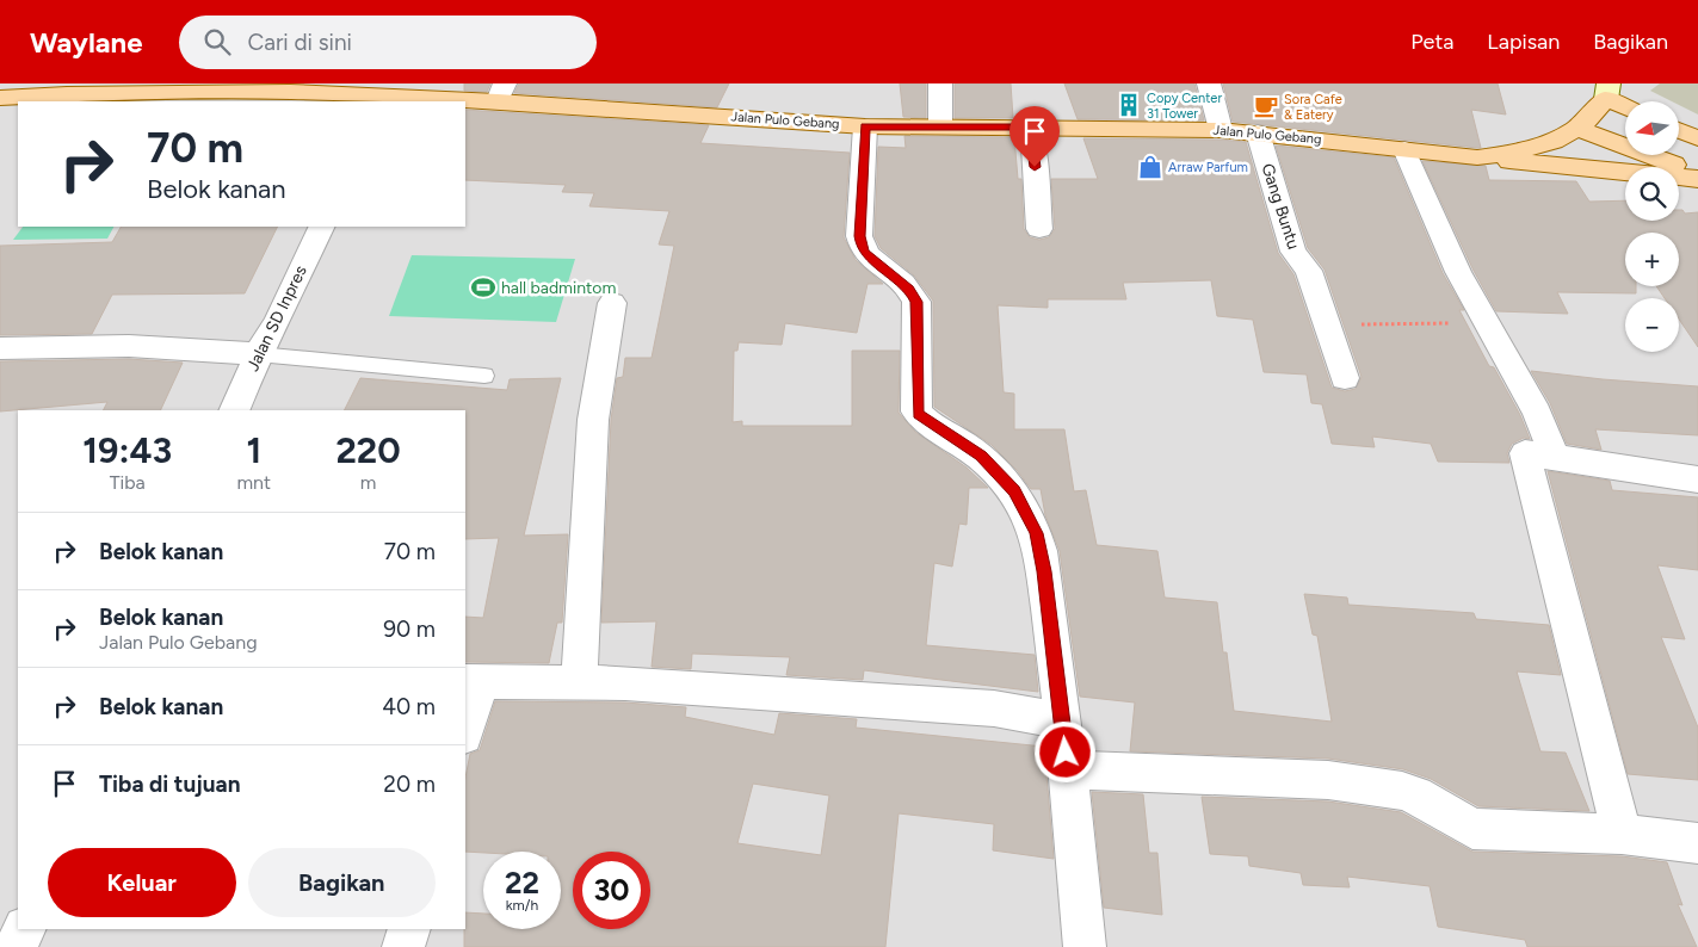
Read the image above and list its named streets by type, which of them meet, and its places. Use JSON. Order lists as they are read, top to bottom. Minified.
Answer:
{"streets":{"main road":["Jalan Pulo Gebang"],"street":["Gang Buntu","Jalan SD Inpres"]},"crossings":[["Jalan Pulo Gebang","Gang Buntu"]],"places":{"building":["Copy Center 31 Tower"],"cafe":["Sora Cafe & Eatery"],"shop":["Arraw Parfum"],"sports":["hall badmintom"]},"north":"left","page":{"header":"Waylane","search":"Cari di sini","nav":["Peta","Lapisan","Bagikan"],"map_buttons":["+","−"],"turn":["70 m","Belok kanan"],"eta":["19:43","Tiba","1","mnt","220","m"],"list":[{"name":"Belok kanan","value":"70 m"},{"name":"Belok kanan","note":"Jalan Pulo Gebang","value":"90 m"},{"name":"Belok kanan","value":"40 m"},{"name":"Tiba di tujuan","value":"20 m"}],"buttons":["Keluar","Bagikan"],"speed":"22 km/h","limit":"30"}}
